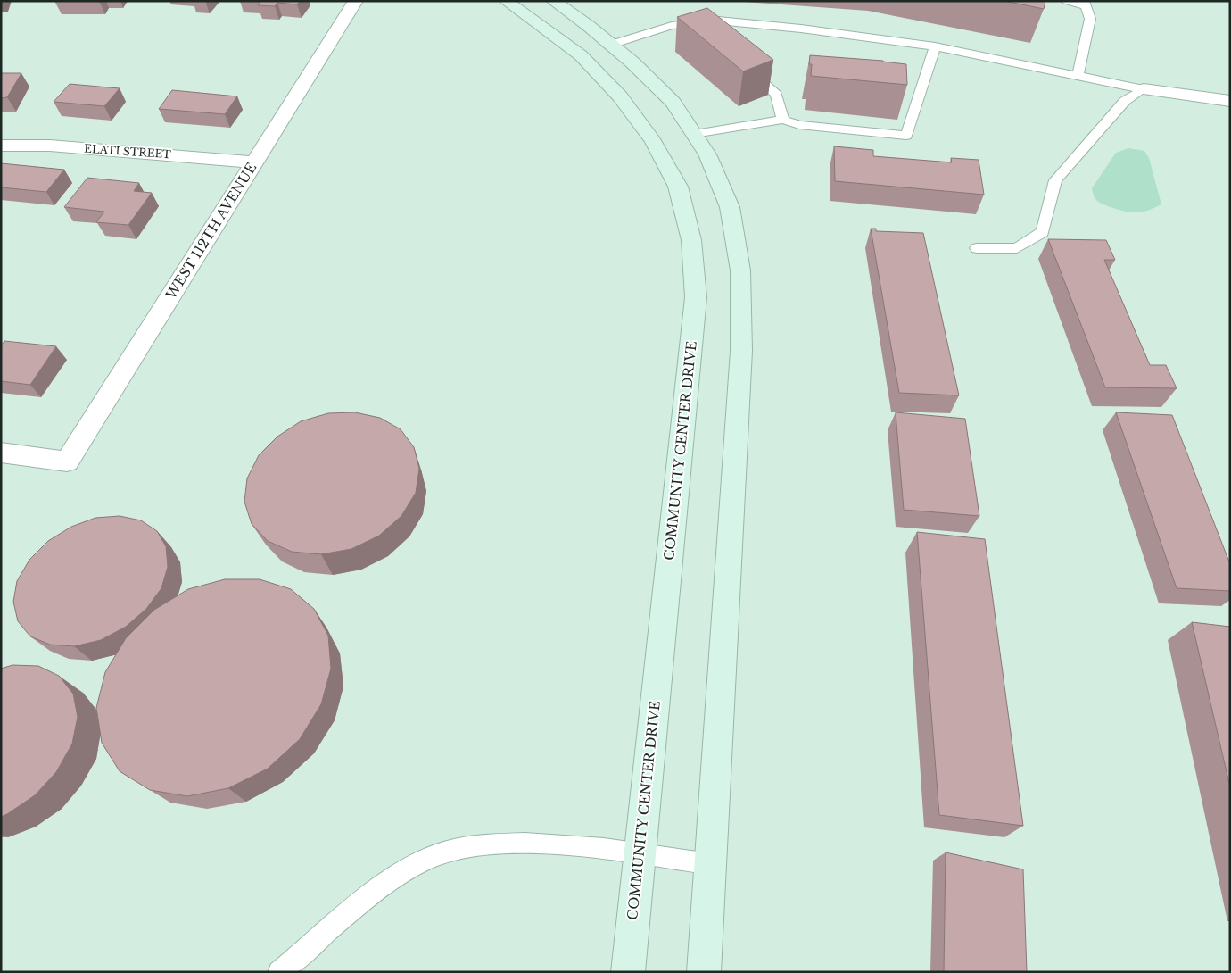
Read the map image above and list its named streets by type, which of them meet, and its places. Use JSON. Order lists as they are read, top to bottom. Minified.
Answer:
{"streets":{"main road":["COMMUNITY CENTER DRIVE"],"street":["ELATI STREET","WEST 112TH AVENUE"]},"crossings":[["ELATI STREET","WEST 112TH AVENUE"]]}
